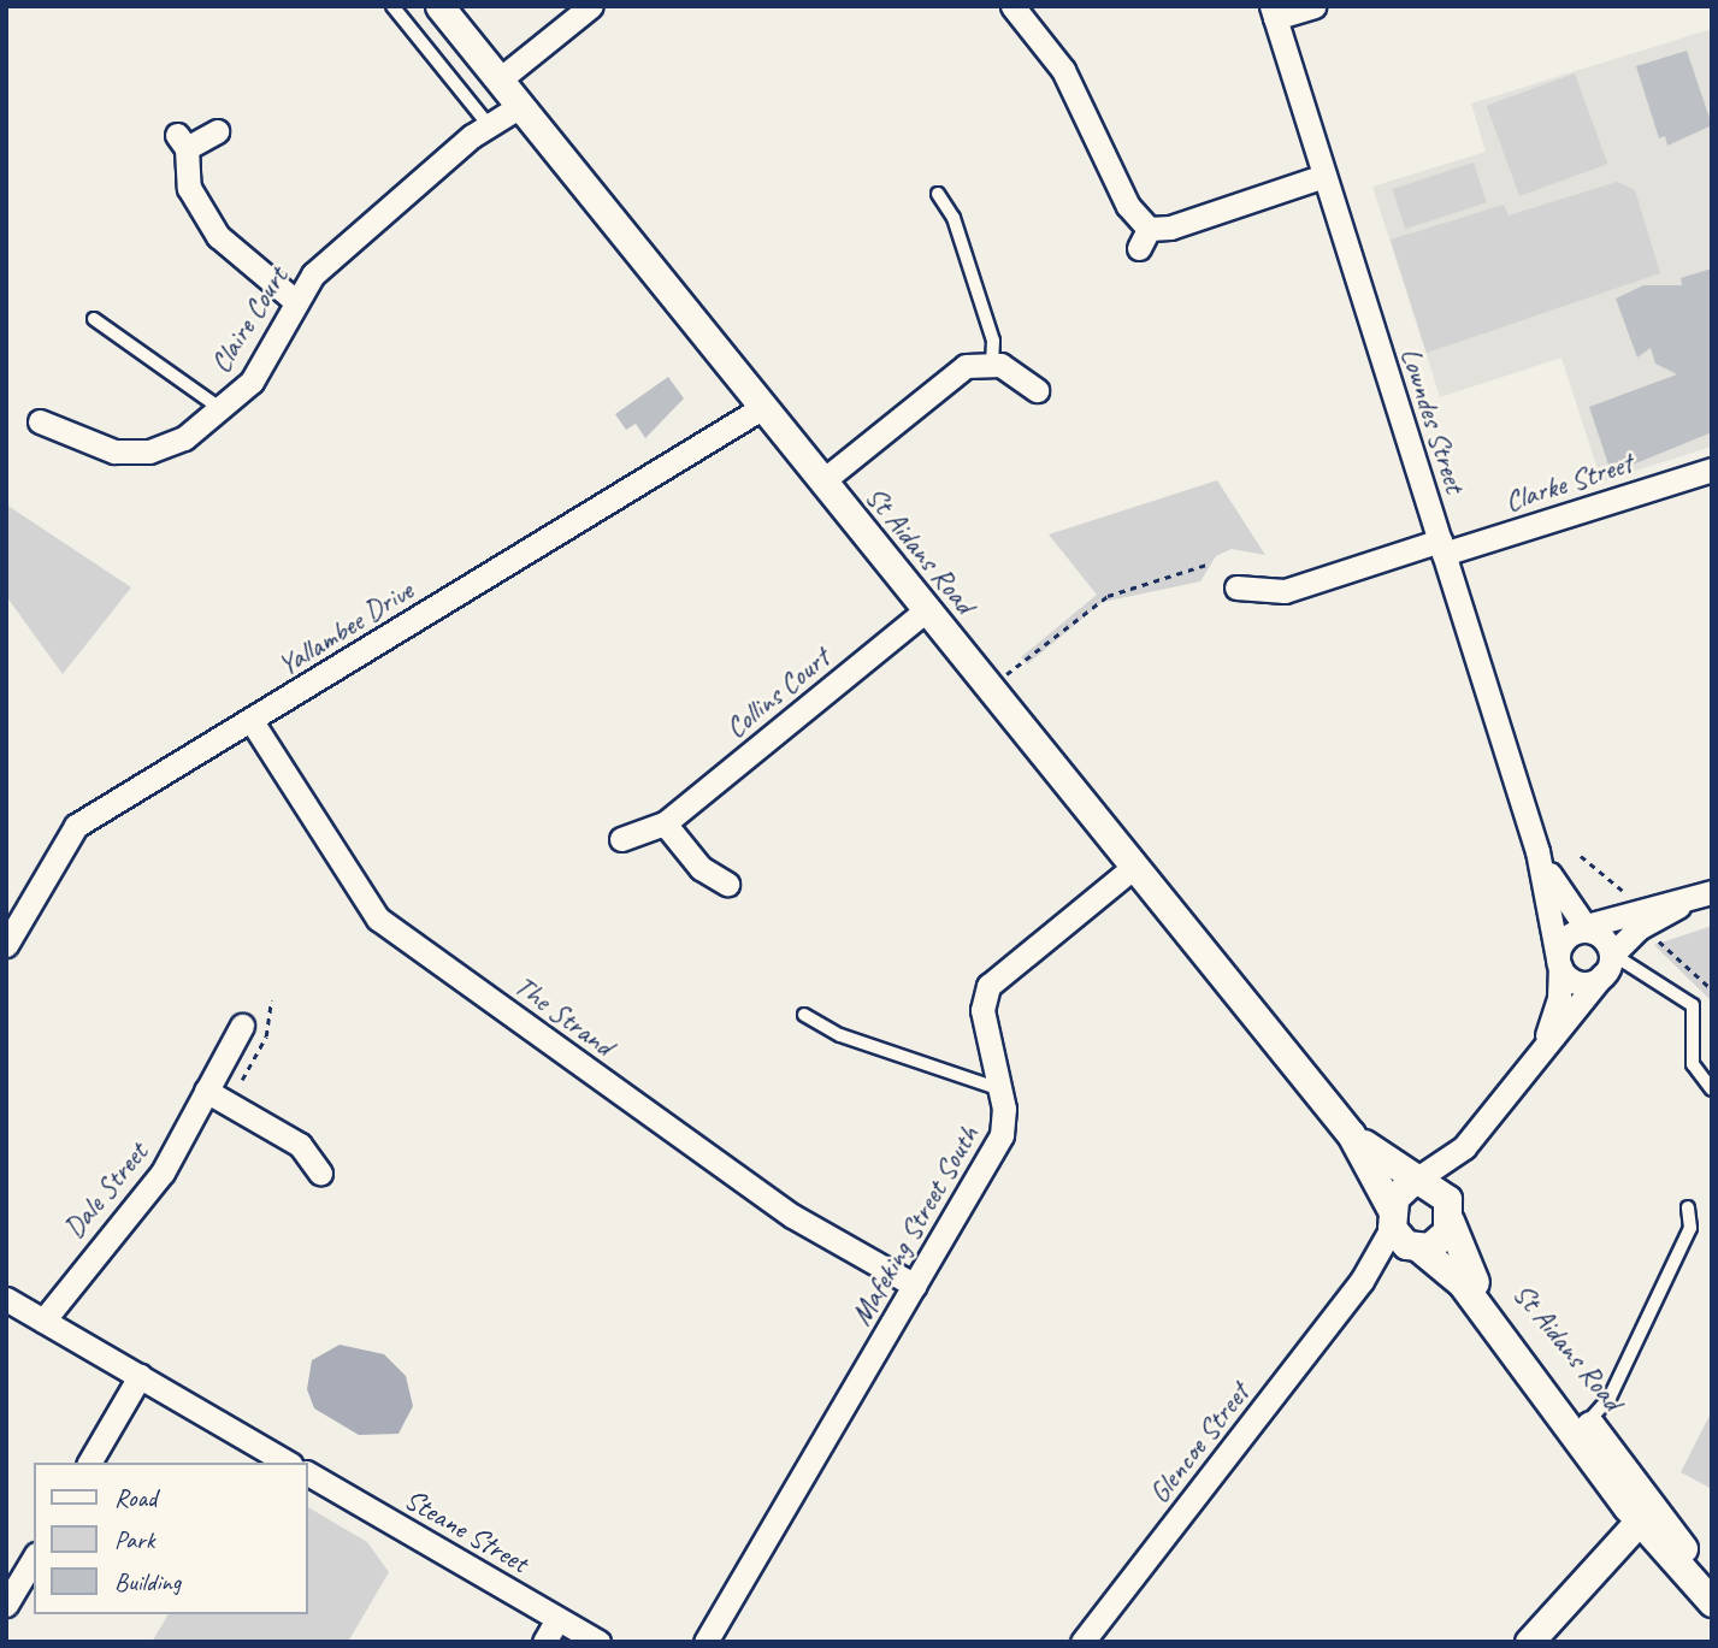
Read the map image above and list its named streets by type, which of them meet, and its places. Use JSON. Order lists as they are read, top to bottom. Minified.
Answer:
{"streets":{"street":["Claire Court","Lowndes Street","Clarke Street","St Aidans Road","Yallambee Drive","Collins Court","The Strand","Dale Street","Mafeking Street South","Glencoe Street","Steane Street"]},"crossings":[["Claire Court","St Aidans Road"],["Lowndes Street","Clarke Street"],["St Aidans Road","Yallambee Drive"],["St Aidans Road","Collins Court"],["St Aidans Road","Mafeking Street South"],["St Aidans Road","Glencoe Street"],["Yallambee Drive","The Strand"],["The Strand","Mafeking Street South"]],"legend":["Road","Park","Building"]}
